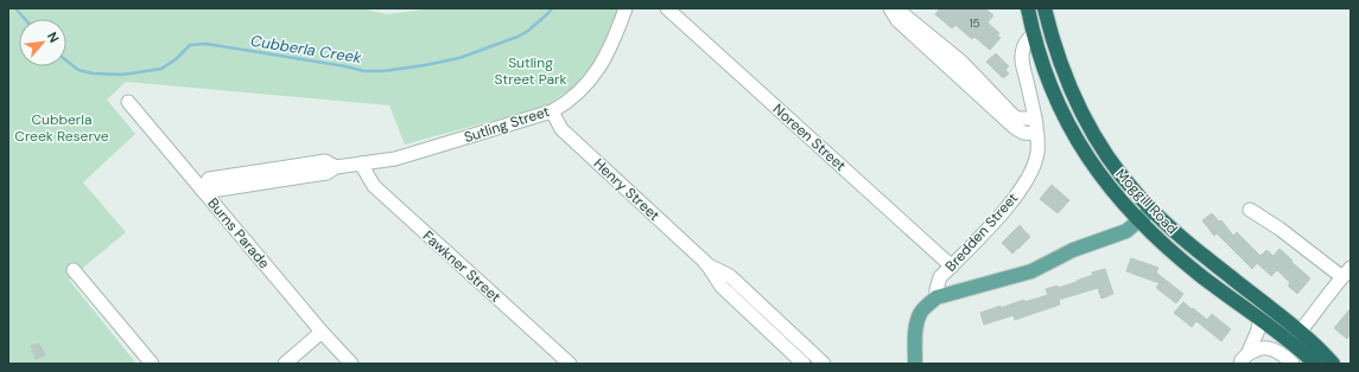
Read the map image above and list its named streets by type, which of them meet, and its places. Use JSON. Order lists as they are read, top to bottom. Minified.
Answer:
{"streets":{"highway":["Moggill Road"],"street":["Sutling Street","Noreen Street","Henry Street","Bredden Street","Burns Parade","Fawkner Street"]},"crossings":[["Sutling Street","Henry Street"],["Sutling Street","Burns Parade"],["Sutling Street","Fawkner Street"],["Noreen Street","Bredden Street"],["Moggill Road","Bredden Street"]],"water":["Cubberla Creek"],"parks":["Sutling Street Park","Cubberla Creek Reserve"],"house_numbers":["15"],"north":"top right"}
